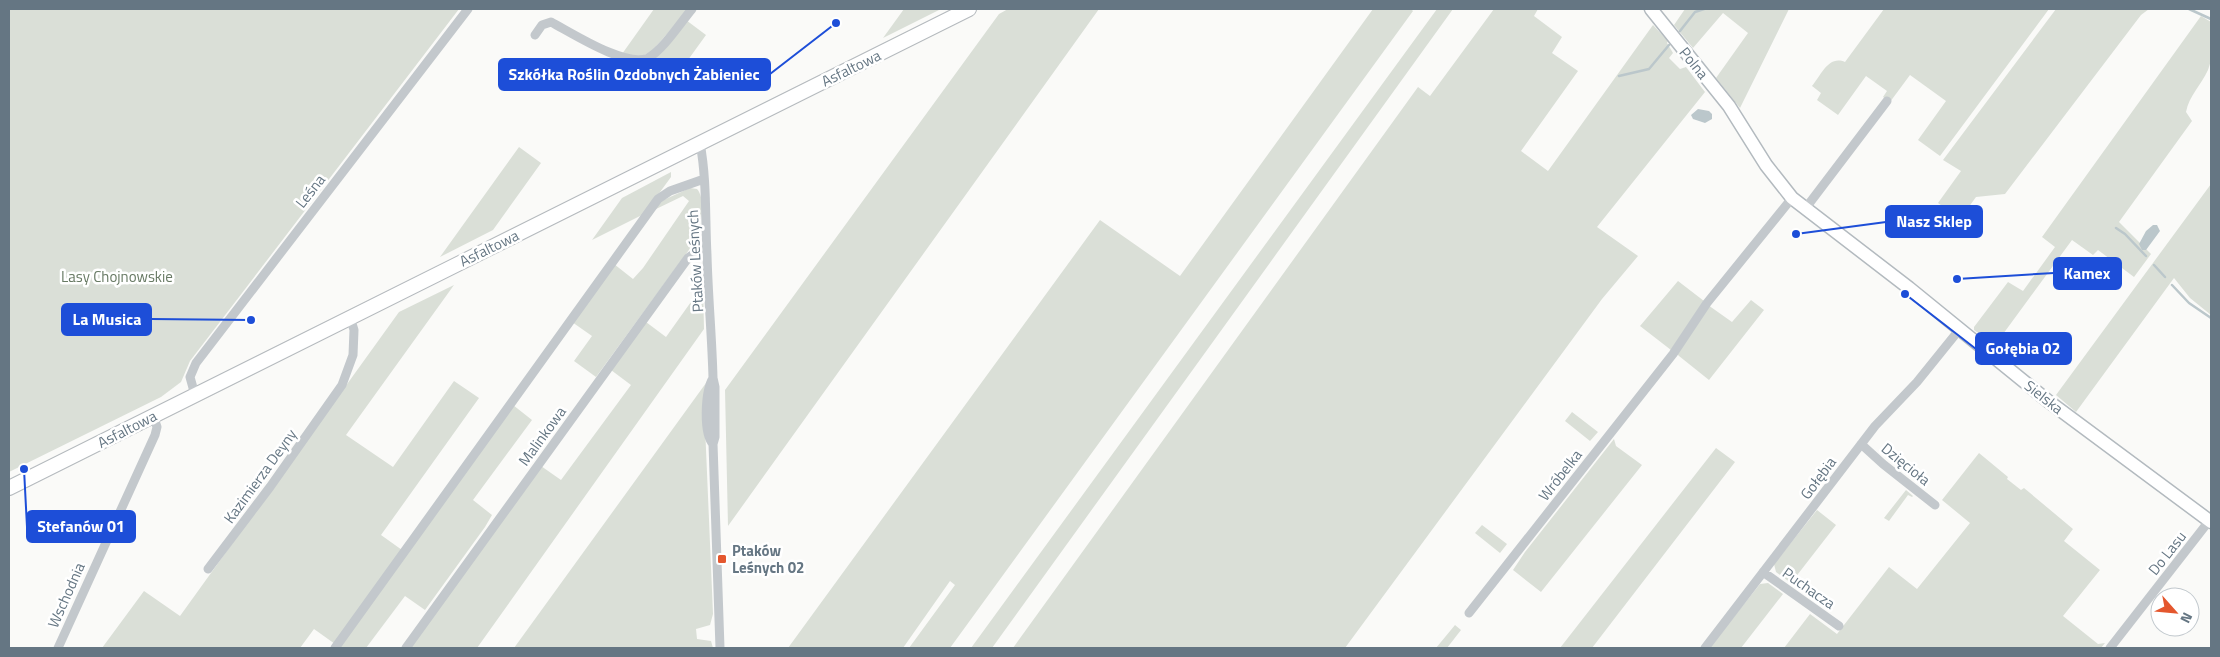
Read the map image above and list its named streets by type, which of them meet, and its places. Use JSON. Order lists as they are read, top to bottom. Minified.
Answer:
{"streets":{"main road":["Asfaltowa"],"street":["Polna","Leśna","Ptaków Leśnych","Sielska","Malinkowa","Dzięcioła","Wróbelka","Kazimierza Deyny","Gołębia","Do Lasu","Puchacza","Wschodnia"]},"crossings":[["Polna","Sielska"],["Asfaltowa","Leśna"],["Asfaltowa","Ptaków Leśnych"],["Asfaltowa","Kazimierza Deyny"],["Asfaltowa","Wschodnia"],["Ptaków Leśnych","Malinkowa"],["Sielska","Wróbelka"],["Sielska","Gołębia"],["Sielska","Do Lasu"],["Dzięcioła","Gołębia"],["Gołębia","Puchacza"]],"parks":["Lasy Chojnowskie"],"places":{"other":["Szkółka Roślin Ozdobnych Żabieniec","Nasz Sklep","Kamex","Gołębia 02","La Musica","Stefanów 01"],"transit":["Ptaków Leśnych 02"]},"north":"bottom right"}
